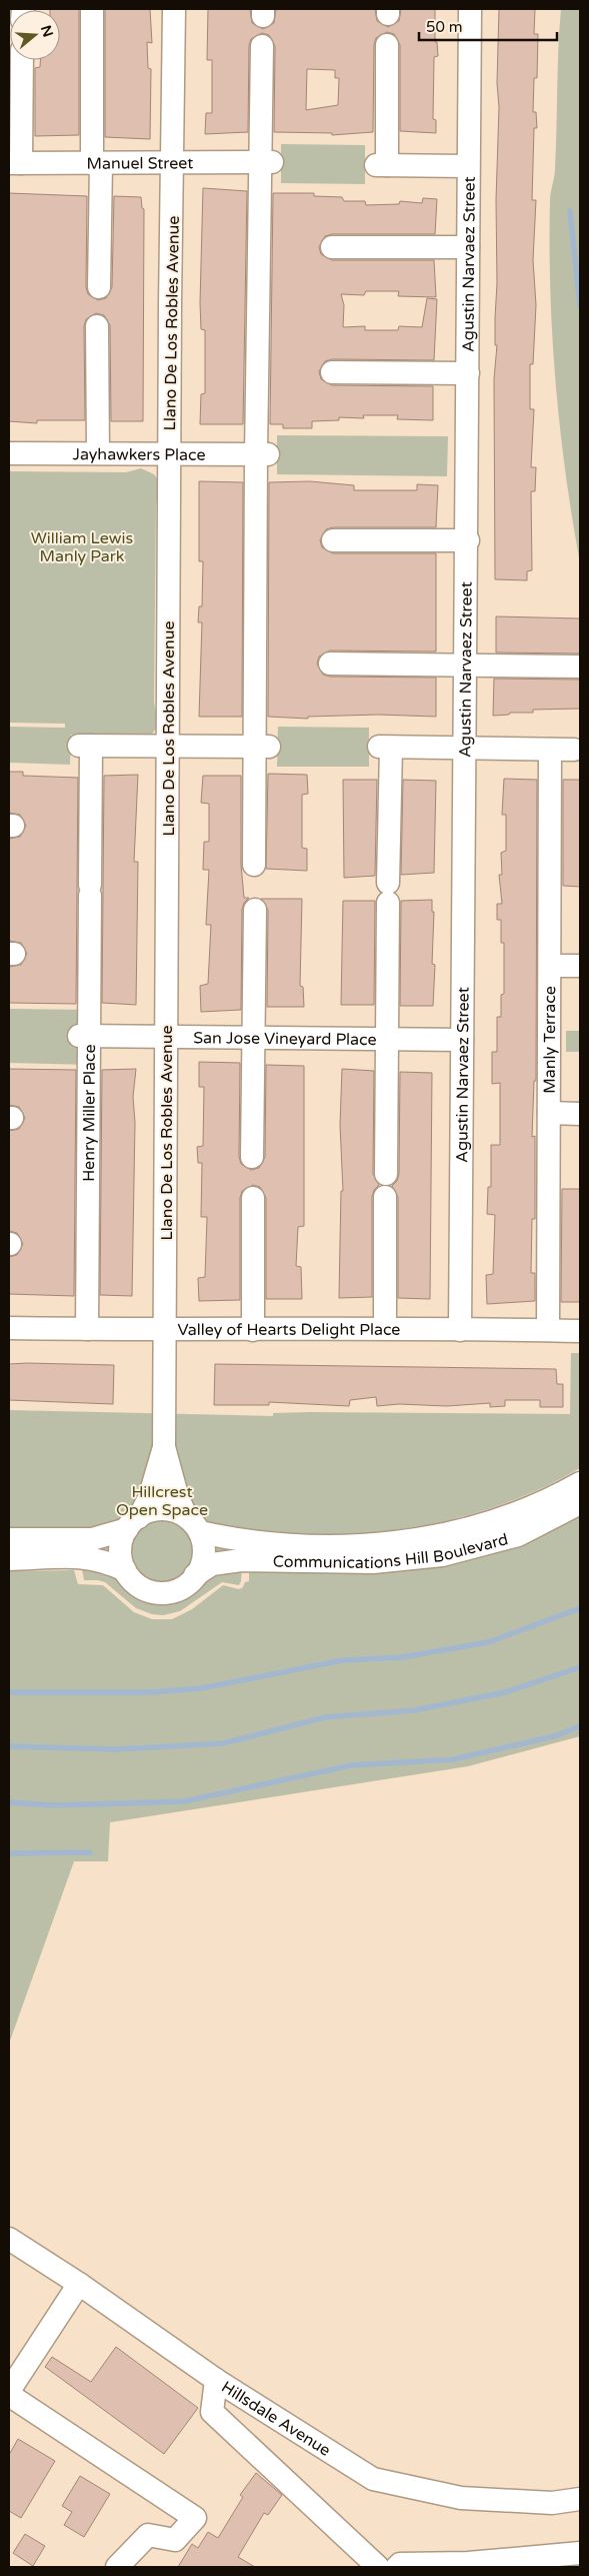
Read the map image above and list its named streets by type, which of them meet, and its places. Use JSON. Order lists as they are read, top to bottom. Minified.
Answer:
{"streets":{"street":["Manuel Street","Agustin Narvaez Street","Llano De Los Robles Avenue","Jayhawkers Place","San Jose Vineyard Place","Manly Terrace","Henry Miller Place","Valley of Hearts Delight Place","Communications Hill Boulevard","Hillsdale Avenue"]},"crossings":[["Manuel Street","Llano De Los Robles Avenue"],["Agustin Narvaez Street","San Jose Vineyard Place"],["Agustin Narvaez Street","Valley of Hearts Delight Place"],["Llano De Los Robles Avenue","Jayhawkers Place"],["Llano De Los Robles Avenue","San Jose Vineyard Place"],["Llano De Los Robles Avenue","Henry Miller Place"],["Llano De Los Robles Avenue","Valley of Hearts Delight Place"],["Llano De Los Robles Avenue","Communications Hill Boulevard"],["San Jose Vineyard Place","Henry Miller Place"],["Manly Terrace","Valley of Hearts Delight Place"],["Henry Miller Place","Valley of Hearts Delight Place"]],"parks":["William Lewis Manly Park","Hillcrest Open Space"],"scale_bar":"50 m","north":"right"}
